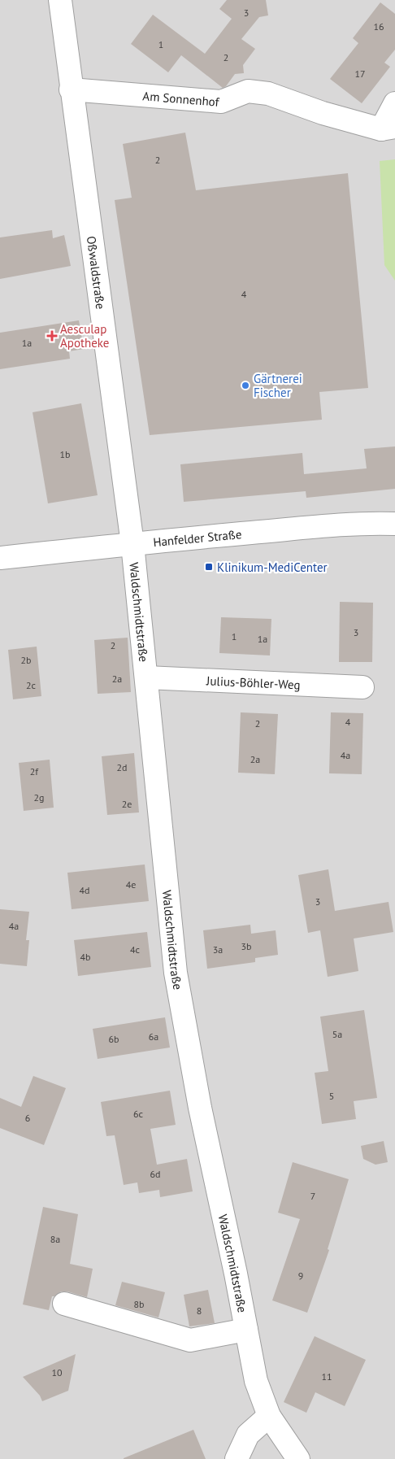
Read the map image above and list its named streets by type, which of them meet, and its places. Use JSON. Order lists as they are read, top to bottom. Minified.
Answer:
{"streets":{"street":["Am Sonnenhof","Oßwaldstraße","Hanfelder Straße","Waldschmidtstraße","Julius-Böhler-Weg"]},"crossings":[["Am Sonnenhof","Oßwaldstraße"],["Oßwaldstraße","Hanfelder Straße"],["Oßwaldstraße","Waldschmidtstraße"],["Hanfelder Straße","Waldschmidtstraße"],["Waldschmidtstraße","Julius-Böhler-Weg"]],"places":{"health":["Aesculap Apotheke"],"other":["Gärtnerei Fischer"],"transit":["Klinikum-MediCenter"]},"house_numbers":["3","16","1","2","17","2","4","1a","1b","3","1","1a","2","2b","2a","2c","4","2","4a","2a","2d","2f","2g","2e","4e","4d","3","4a","3b","4c","3a","4b","5a","6a","6b","5","6c","6","6d","7","8a","9","8b","8","10","11"]}
